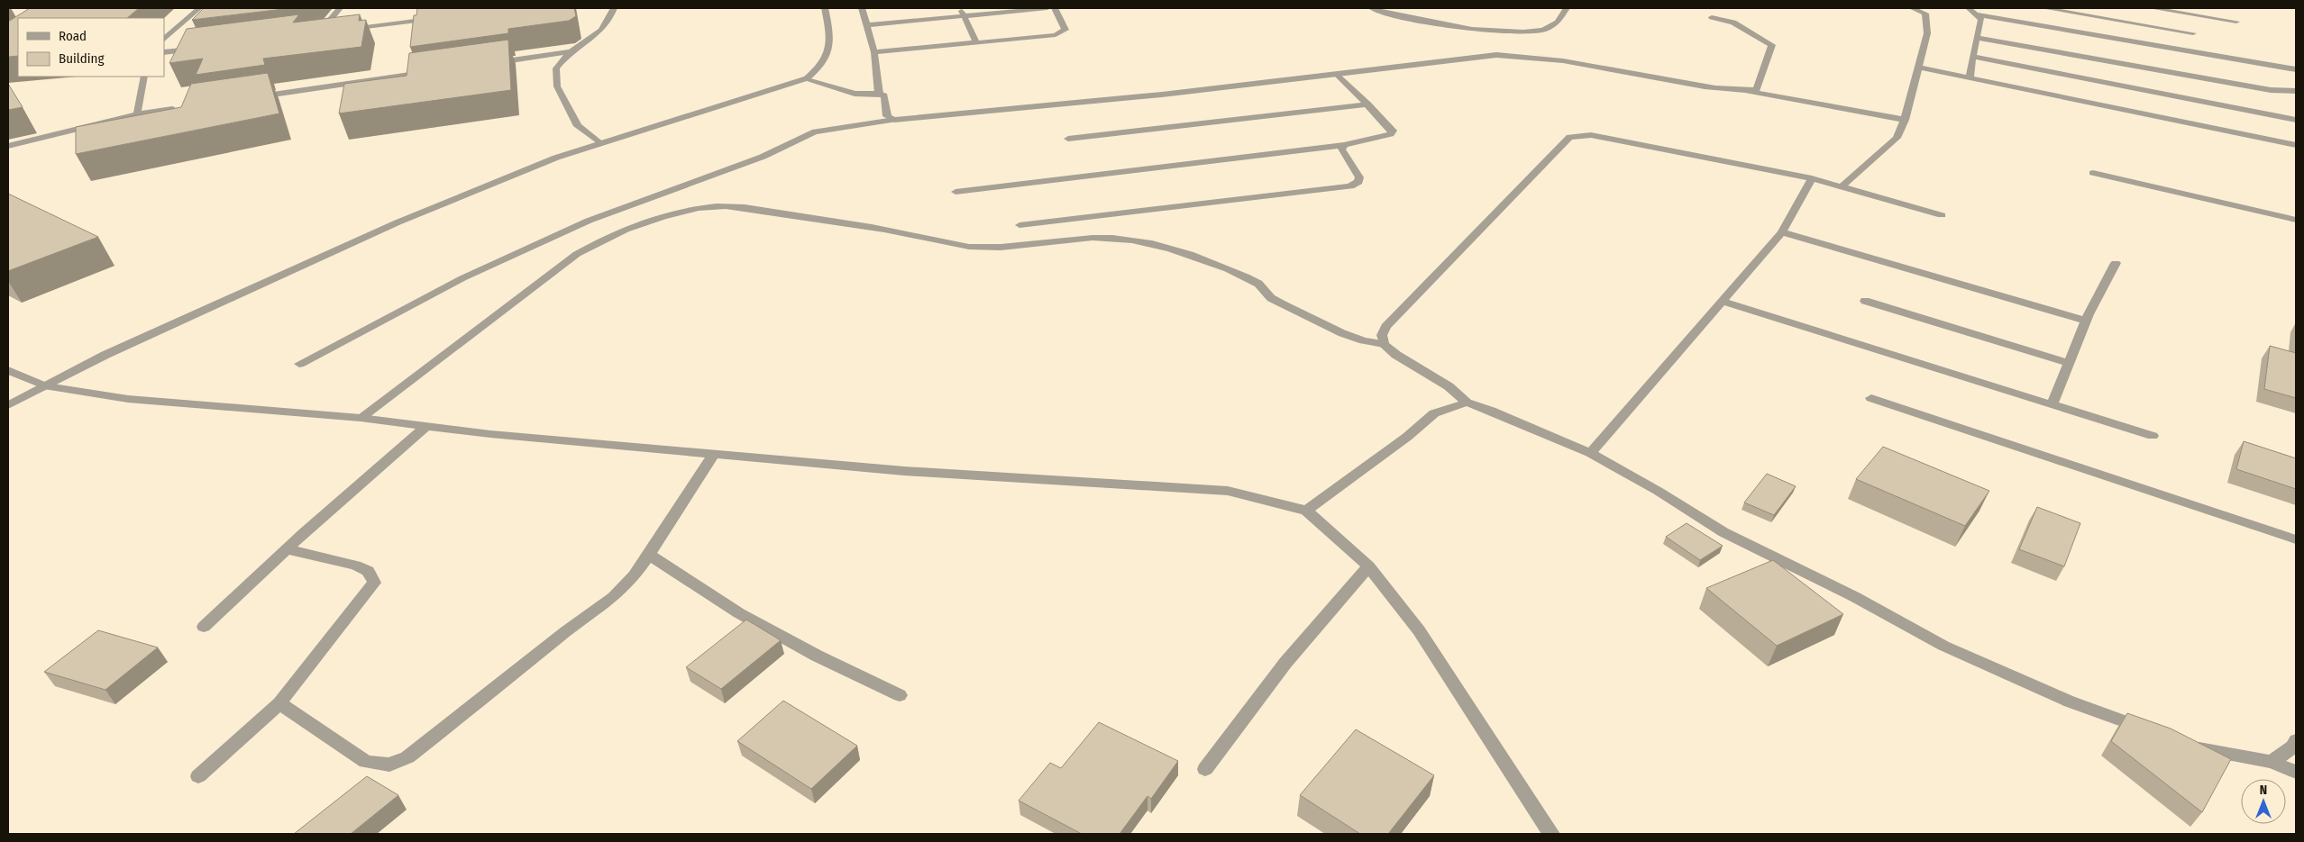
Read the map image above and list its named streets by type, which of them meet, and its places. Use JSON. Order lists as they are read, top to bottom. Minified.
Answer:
{"legend":["Road","Building"],"north":"top"}
